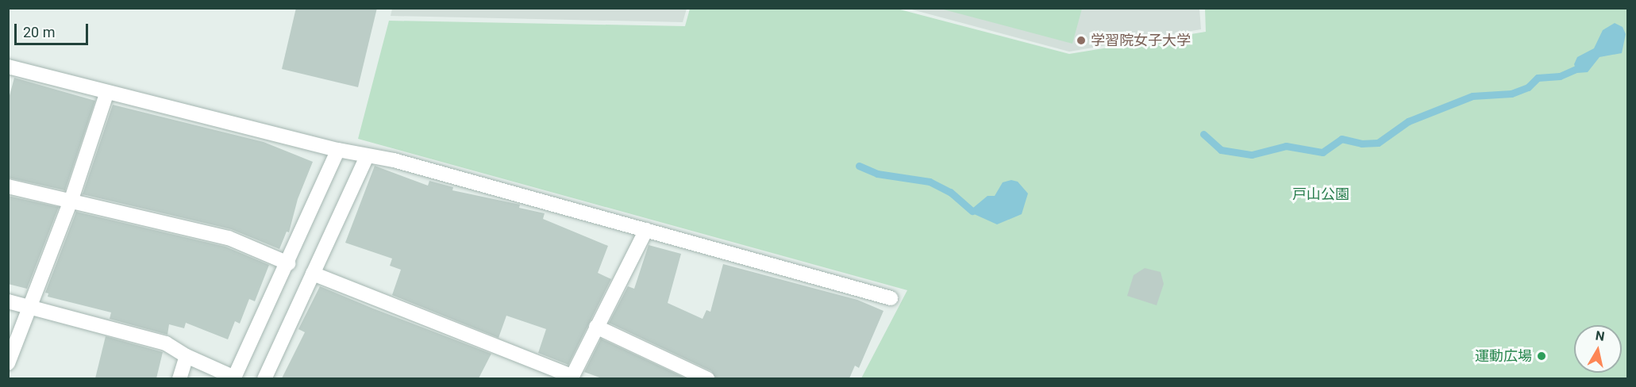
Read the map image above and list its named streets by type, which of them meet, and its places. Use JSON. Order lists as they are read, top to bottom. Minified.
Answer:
{"parks":["戸山公園"],"places":["学習院女子大学","運動広場"],"scale_bar":"20 m","north":"top"}
